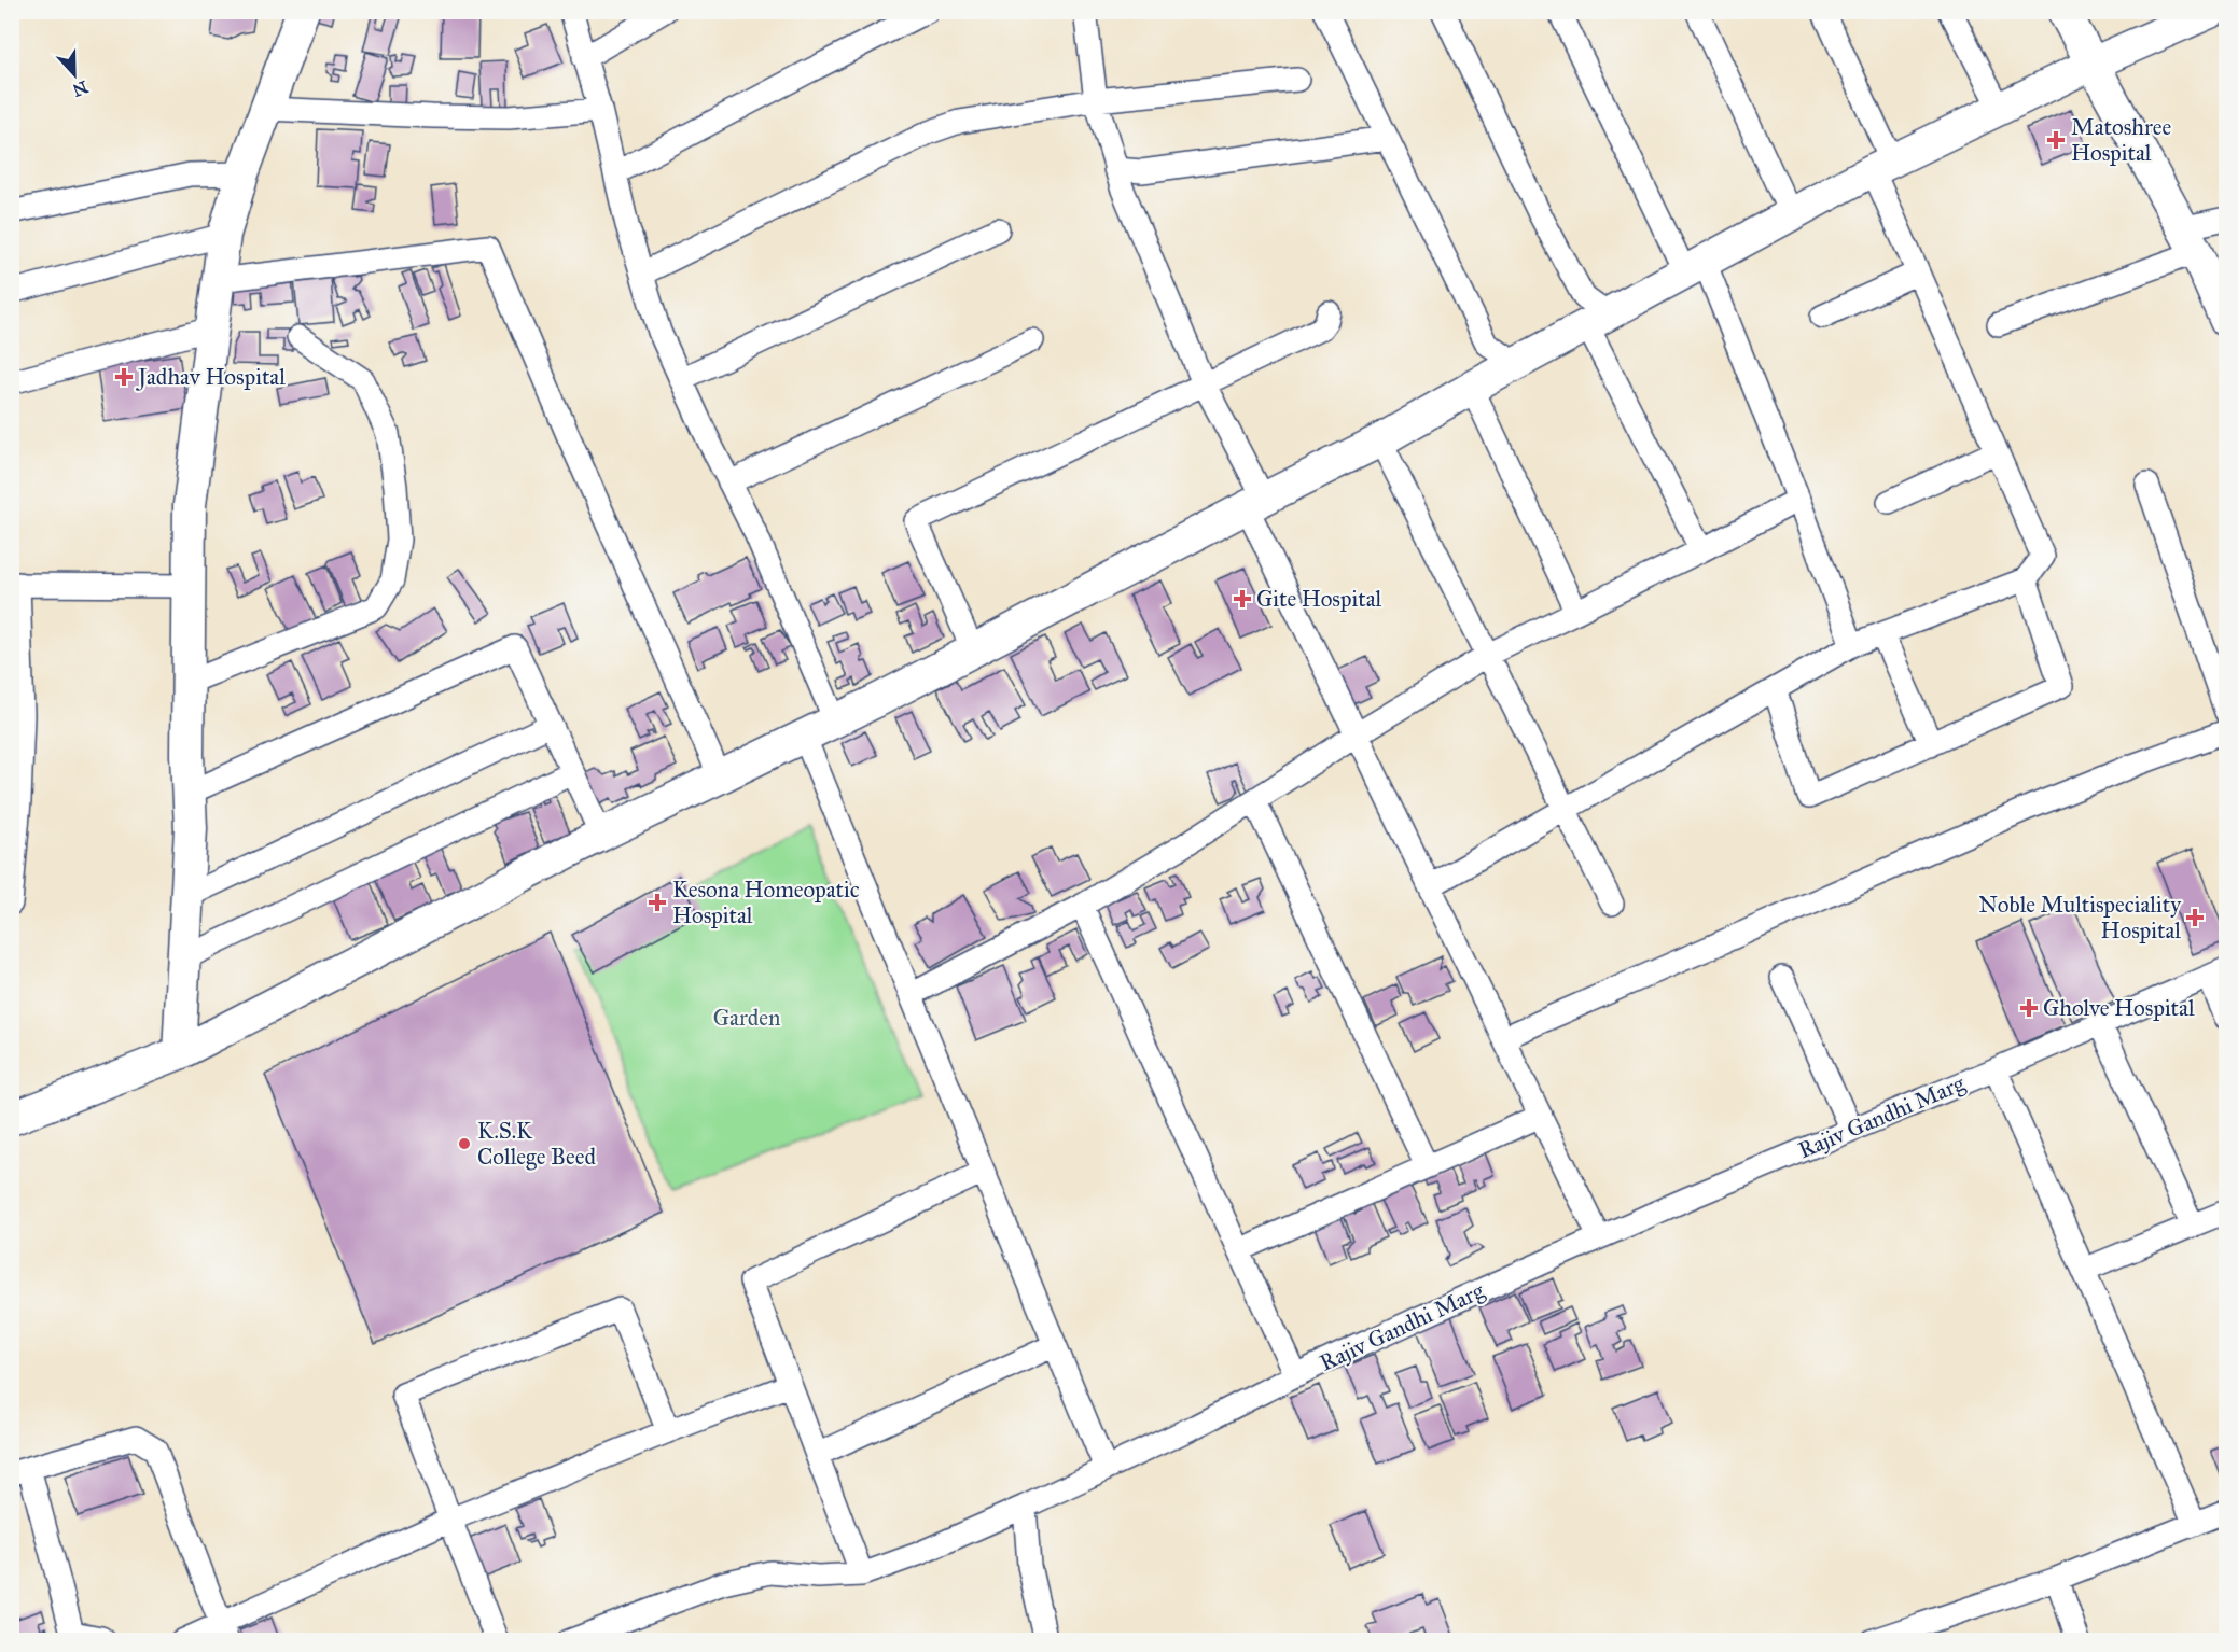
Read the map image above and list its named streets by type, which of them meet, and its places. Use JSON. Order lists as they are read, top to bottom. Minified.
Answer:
{"streets":{"street":["Rajiv Gandhi Marg"]},"parks":["Garden"],"places":{"health":["Matoshree Hospital","Jadhav Hospital","Gite Hospital","Kesona Homeopatic Hospital","Noble Multispeciality Hospital","Gholve Hospital"],"other":["K.S.K College Beed"]},"north":"bottom"}
